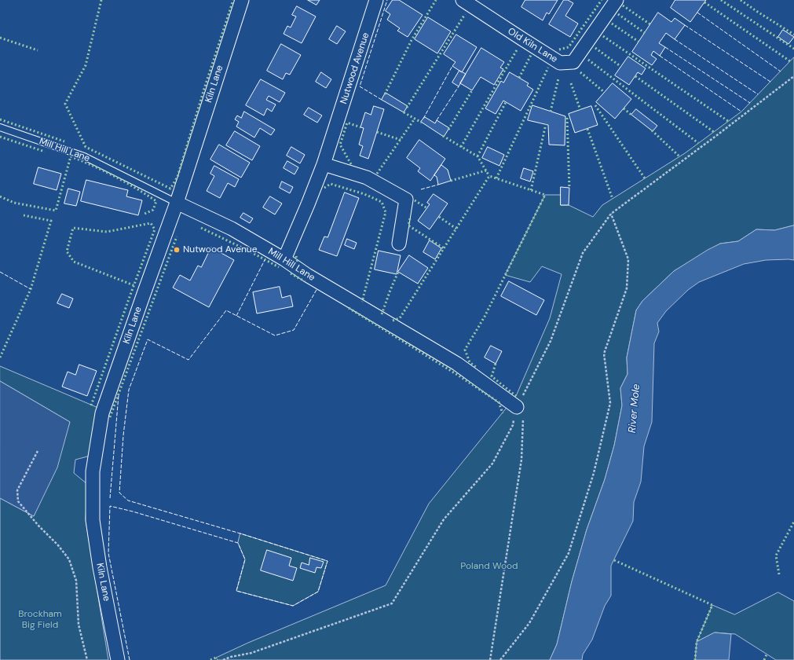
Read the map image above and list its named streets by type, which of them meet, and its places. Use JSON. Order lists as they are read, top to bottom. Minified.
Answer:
{"streets":{"street":["Old Kiln Lane","Nutwood Avenue","Kiln Lane","Mill Hill Lane"]},"crossings":[["Nutwood Avenue","Mill Hill Lane"],["Kiln Lane","Mill Hill Lane"]],"water":["River Mole"],"parks":["Poland Wood","Brockham Big Field"],"places":["Nutwood Avenue"]}
